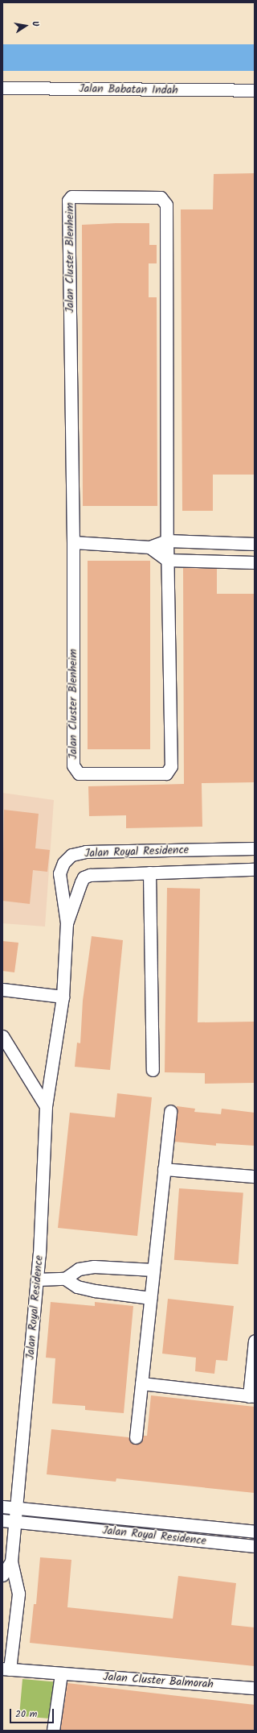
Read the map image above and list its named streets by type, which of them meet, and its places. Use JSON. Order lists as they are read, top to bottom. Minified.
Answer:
{"streets":{"street":["Jalan Babatan Indah","Jalan Cluster Blenheim","Jalan Royal Residence","Jalan Cluster Balmorah"]},"crossings":[["Jalan Royal Residence","Jalan Cluster Balmorah"]],"scale_bar":"20 m","north":"right"}
